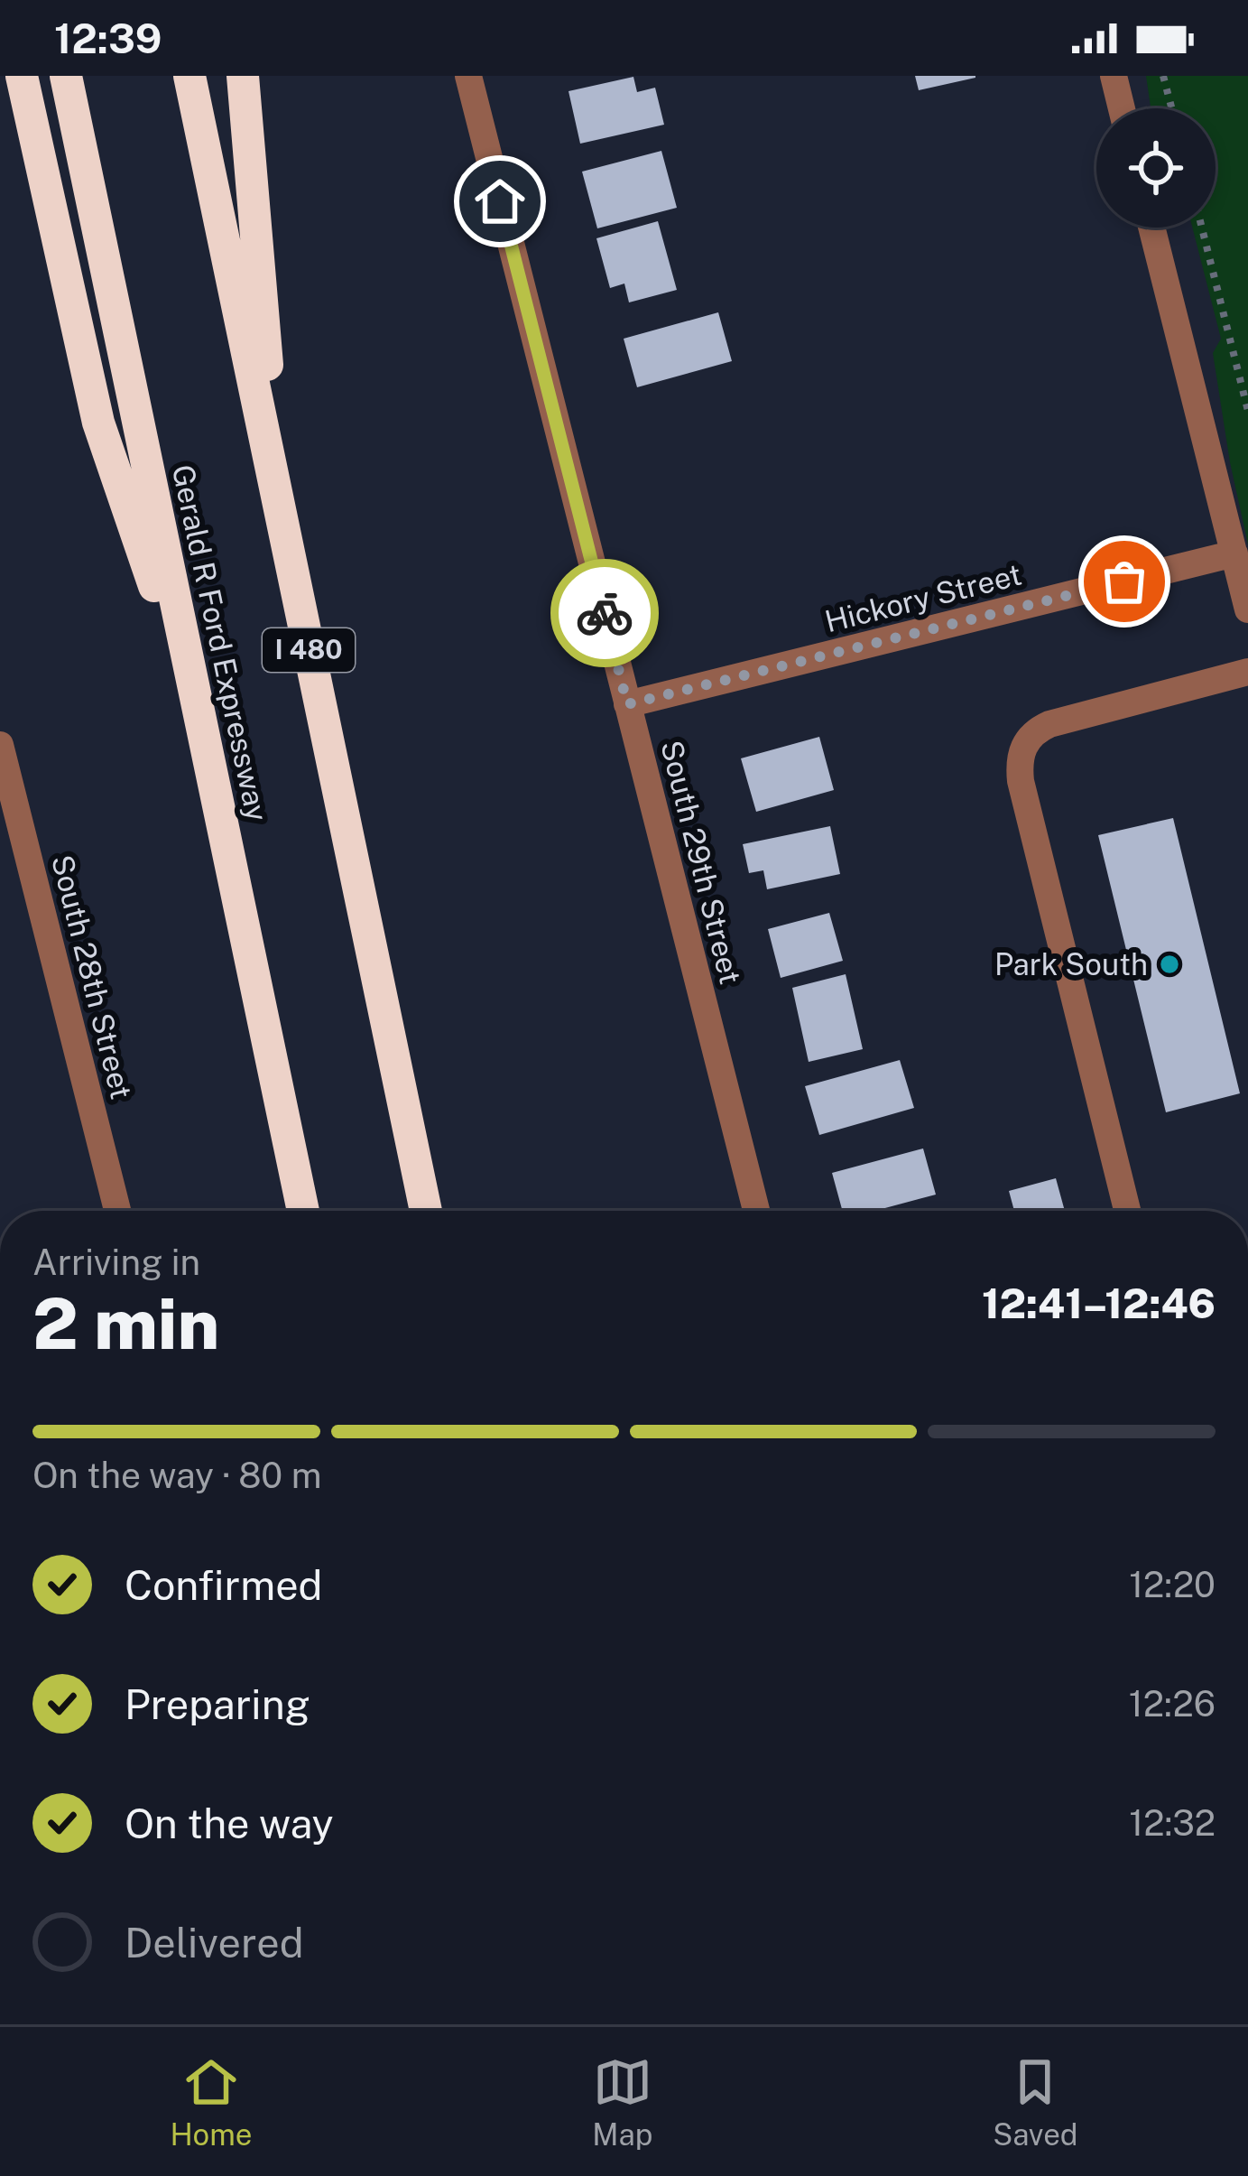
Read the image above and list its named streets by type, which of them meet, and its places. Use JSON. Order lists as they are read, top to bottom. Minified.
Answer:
{"streets":{"highway":["Gerald R Ford Expressway","I 480"],"street":["Hickory Street","South 29th Street","South 28th Street"]},"crossings":[["Hickory Street","South 29th Street"]],"places":["Park South"],"page":{"status":"12:39","heading":["2 min","Arriving in","12:41–12:46"],"bar":"On the way · 80 m","list":[["Confirmed","12:20"],["Preparing","12:26"],["On the way","12:32"],"Delivered"],"tabs":["Home","Map","Saved"]}}
